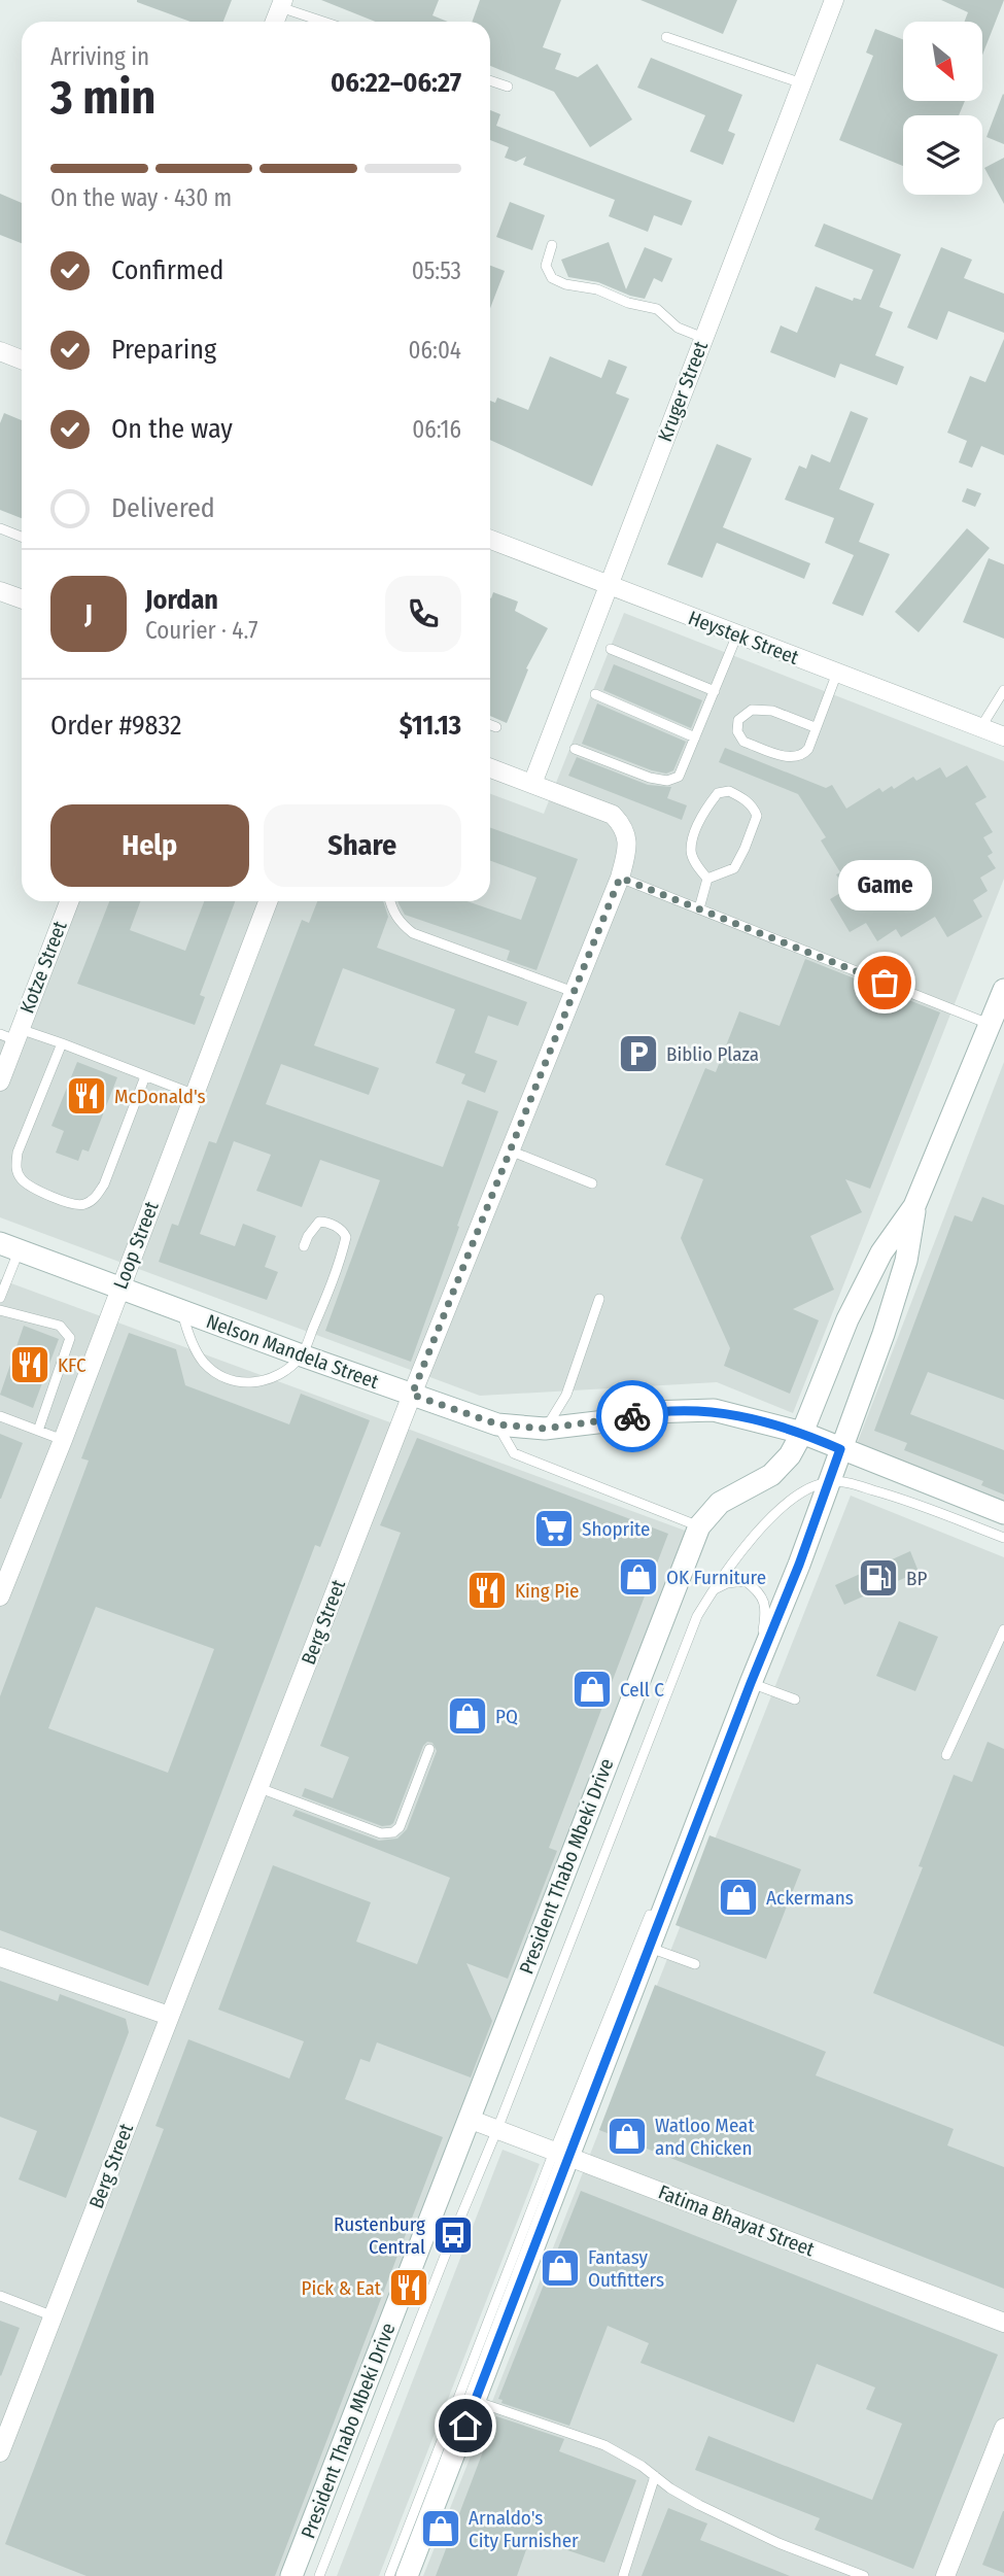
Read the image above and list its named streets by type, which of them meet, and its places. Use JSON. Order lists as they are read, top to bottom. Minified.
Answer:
{"streets":{"street":["Kruger Street","Heystek Street","Kotze Street","Loop Street","Nelson Mandela Street","Berg Street","President Thabo Mbeki Drive","Fatima Bhayat Street"]},"crossings":[["Kruger Street","Heystek Street"],["Kruger Street","Berg Street"],["Loop Street","Nelson Mandela Street"],["Nelson Mandela Street","Berg Street"],["Nelson Mandela Street","President Thabo Mbeki Drive"],["President Thabo Mbeki Drive","Fatima Bhayat Street"]],"places":{"other":["Game"],"parking":["Biblio Plaza"],"restaurant":["McDonald's","KFC","King Pie","Pick & Eat"],"supermarket":["Shoprite"],"shop":["OK Furniture","Cell C","PQ","Ackermans","Watloo Meat and Chicken","Fantasy Outfitters","Arnaldo's City Furnisher"],"fuel station":["BP"],"bus stop":["Rustenburg Central"]},"north":"bottom right","page":{"heading":["3 min","Arriving in","06:22–06:27"],"panel":["Jordan","Courier · 4.7","Order #9832","$11.13"],"bar":"On the way · 430 m","list":[["Confirmed","05:53"],["Preparing","06:04"],["On the way","06:16"],"Delivered"],"round":"J","buttons":["Help","Share"],"bubble":"Game"}}
